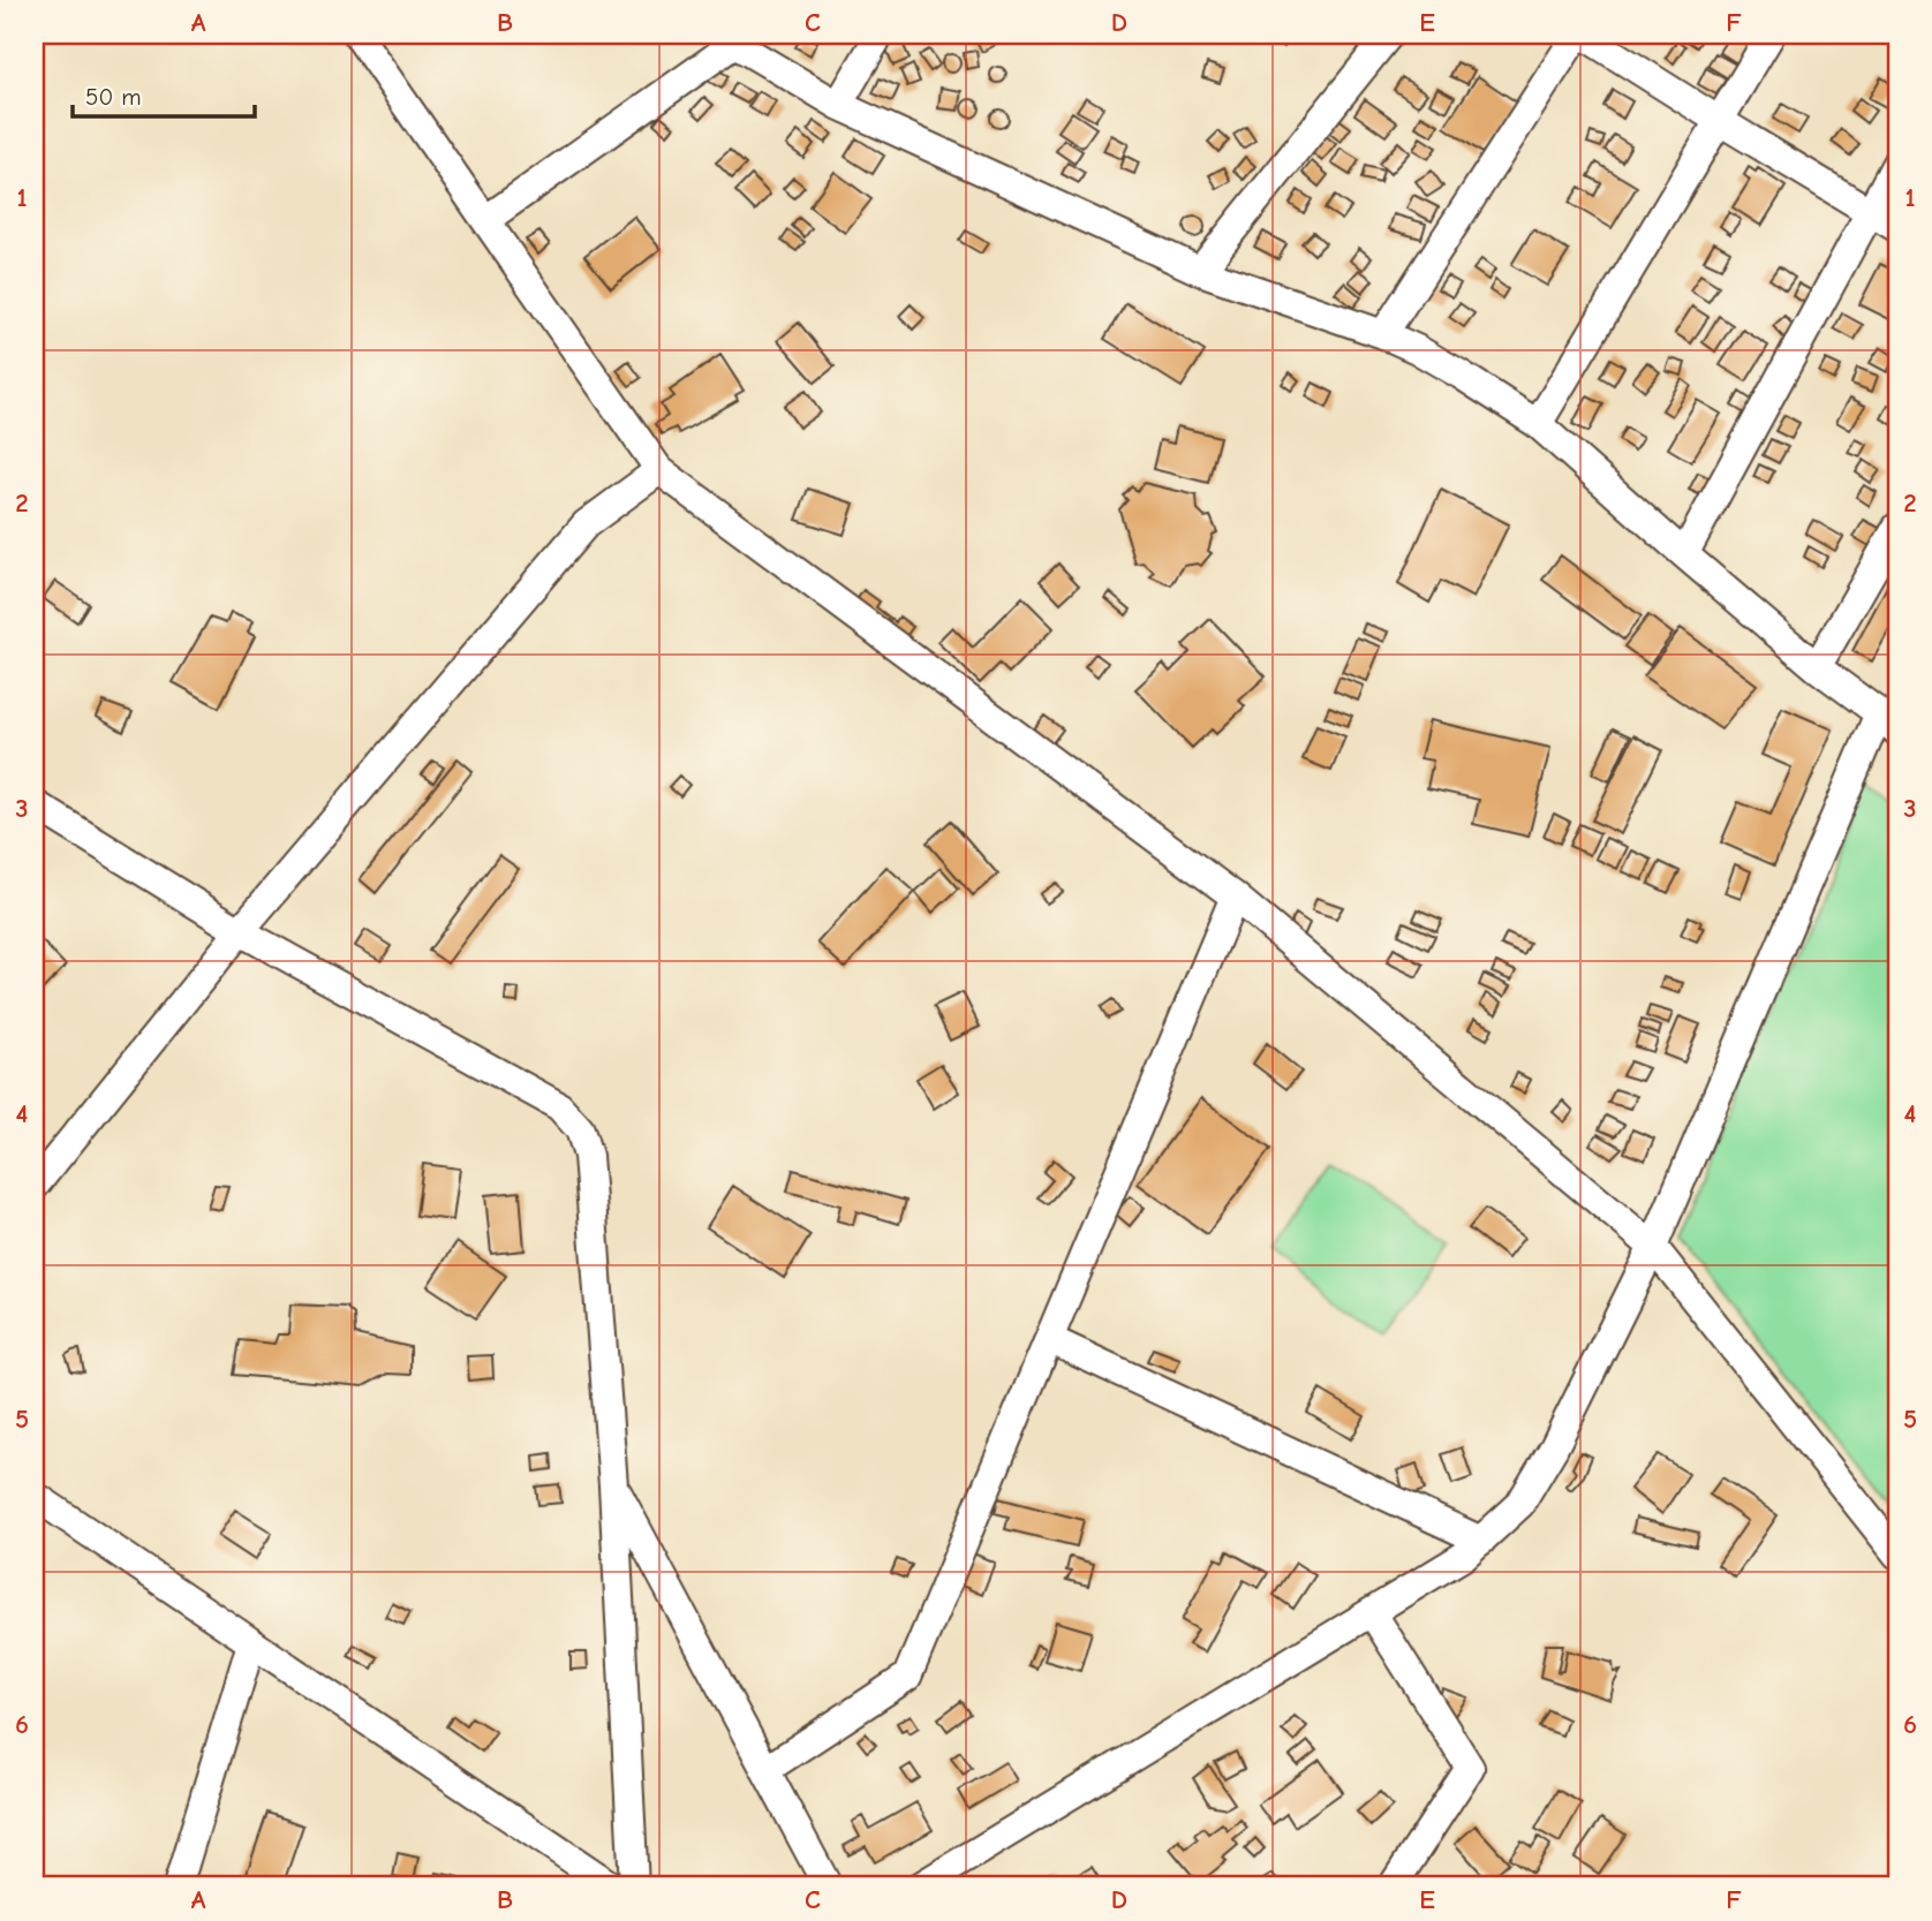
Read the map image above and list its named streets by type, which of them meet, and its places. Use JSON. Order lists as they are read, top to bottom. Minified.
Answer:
{"scale_bar":"50 m","grid":{"columns":["A","B","C","D","E","F"],"rows":["1","2","3","4","5","6"]}}
